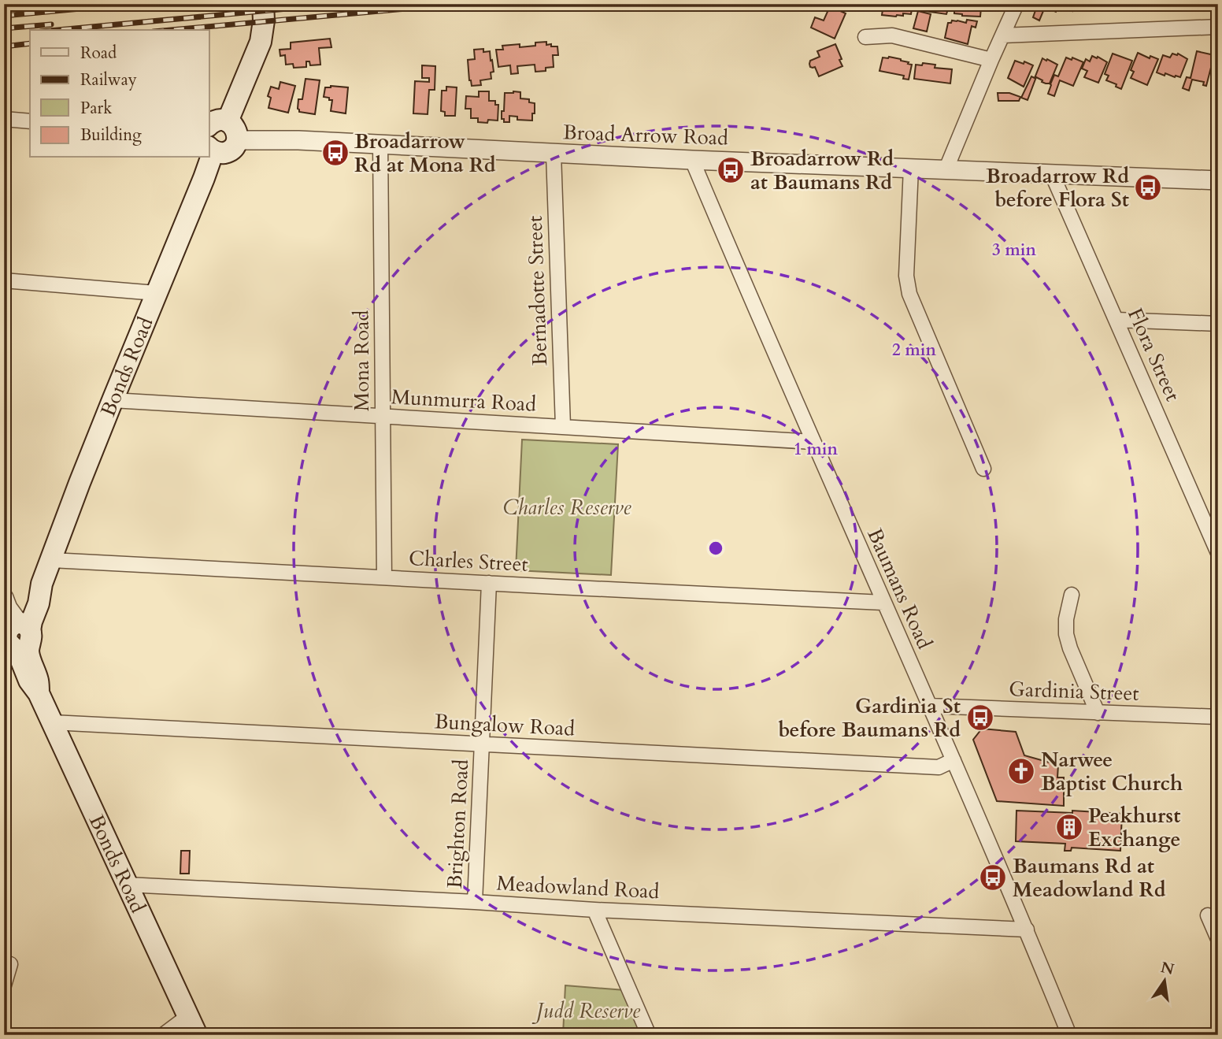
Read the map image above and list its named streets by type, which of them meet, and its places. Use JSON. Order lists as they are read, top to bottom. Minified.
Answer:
{"streets":{"main road":["Bonds Road"],"street":["Broad Arrow Road","Bernadotte Street","Flora Street","Mona Road","Munmurra Road","Charles Street","Baumans Road","Gardinia Street","Bungalow Road","Brighton Road","Meadowland Road"]},"crossings":[["Broad Arrow Road","Bernadotte Street"],["Broad Arrow Road","Flora Street"],["Broad Arrow Road","Mona Road"],["Broad Arrow Road","Baumans Road"],["Bernadotte Street","Munmurra Road"],["Mona Road","Munmurra Road"],["Mona Road","Charles Street"],["Bonds Road","Munmurra Road"],["Bonds Road","Charles Street"],["Bonds Road","Bungalow Road"],["Bonds Road","Meadowland Road"],["Munmurra Road","Baumans Road"],["Charles Street","Baumans Road"],["Charles Street","Brighton Road"],["Baumans Road","Gardinia Street"],["Baumans Road","Bungalow Road"],["Baumans Road","Meadowland Road"],["Bungalow Road","Brighton Road"],["Brighton Road","Meadowland Road"]],"parks":["Charles Reserve","Judd Reserve"],"places":{"bus stop":["Broadarrow Rd at Mona Rd","Broadarrow Rd at Baumans Rd","Broadarrow Rd before Flora St","Gardinia St before Baumans Rd","Baumans Rd at Meadowland Rd"],"church":["Narwee Baptist Church"],"building":["Peakhurst Exchange"]},"legend":["Road","Railway","Park","Building"],"north":"top","rings":["3 min","2 min","1 min"]}
